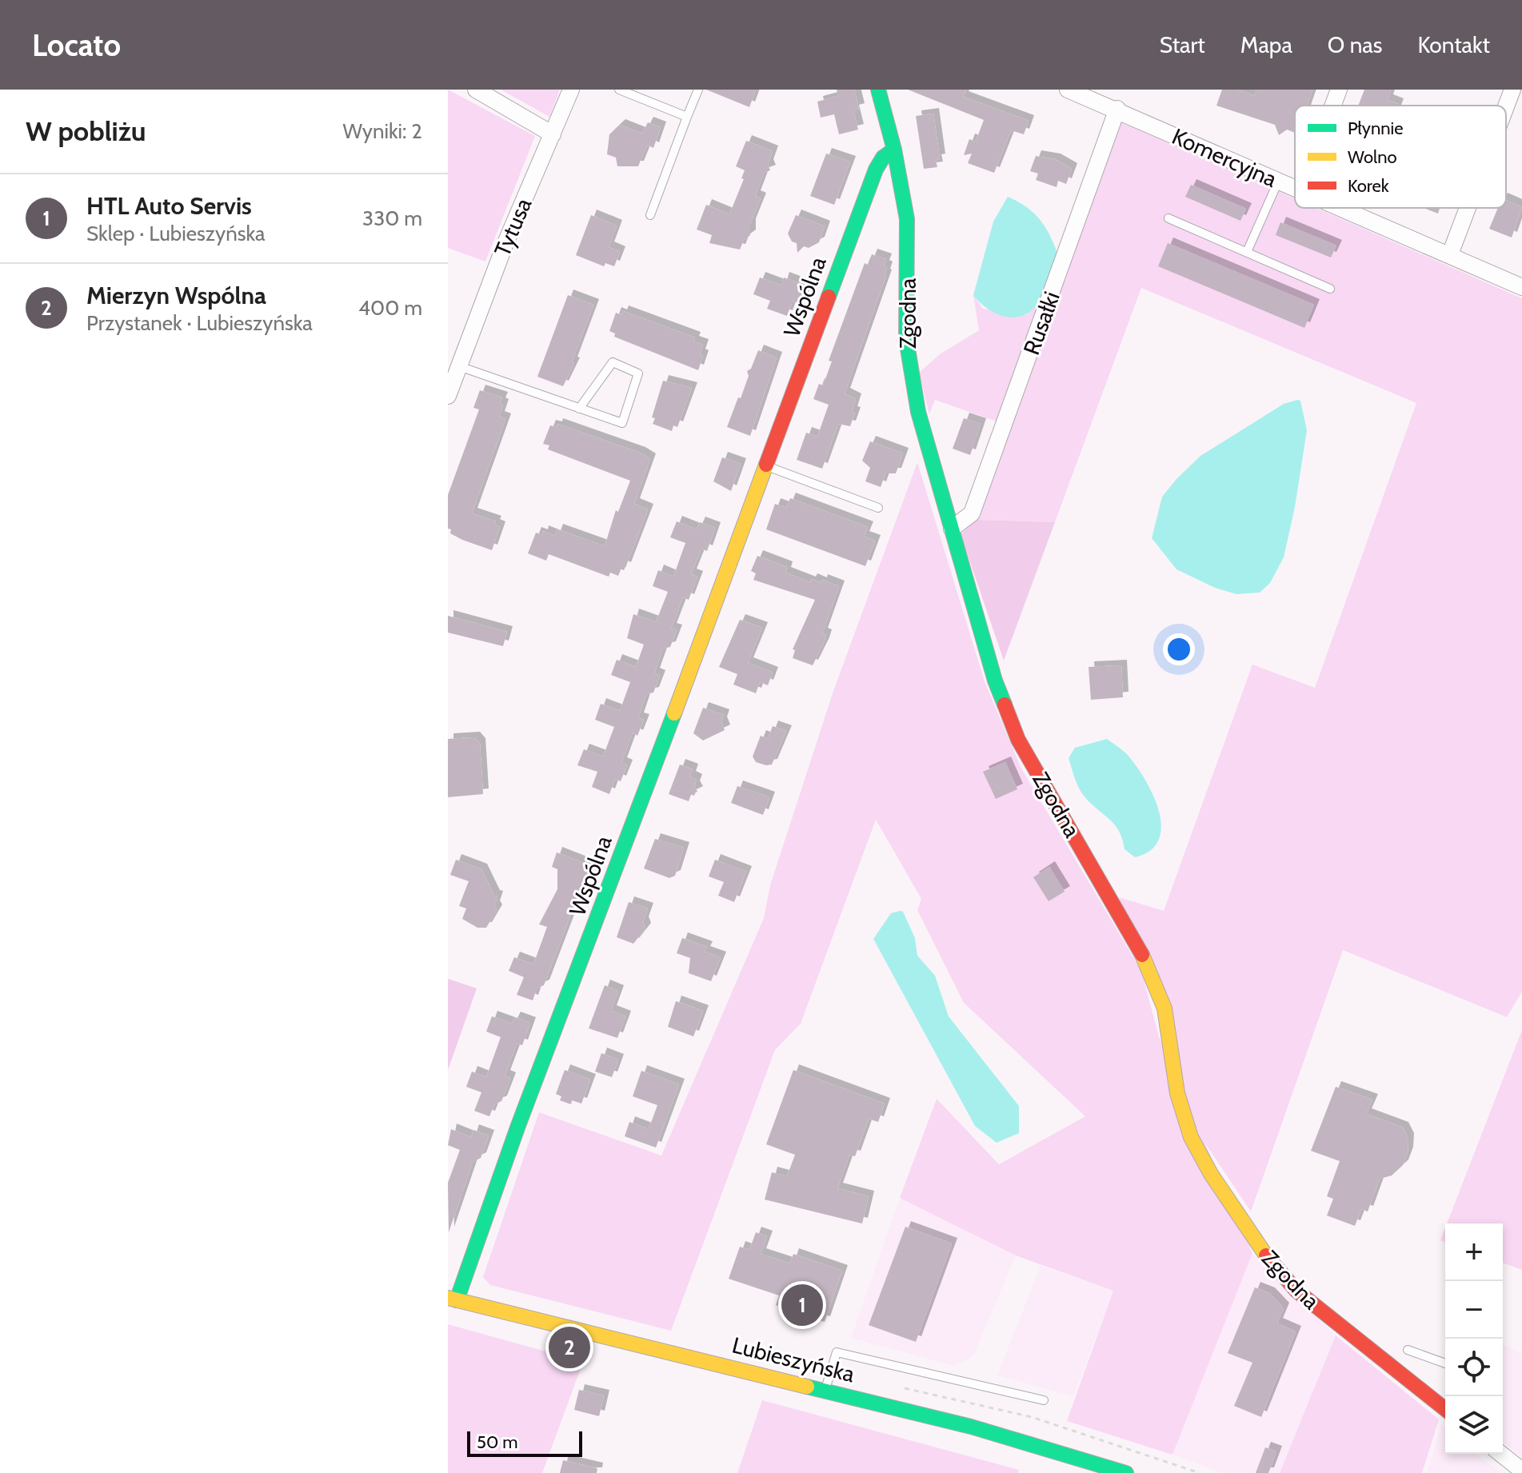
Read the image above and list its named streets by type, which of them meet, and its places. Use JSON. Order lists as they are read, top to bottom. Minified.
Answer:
{"streets":{"street":["Komercyjna","Tytusa","Wspólna","Zgodna","Rusałki","Lubieszyńska"]},"crossings":[["Komercyjna","Rusałki"],["Wspólna","Zgodna"],["Wspólna","Lubieszyńska"],["Zgodna","Rusałki"]],"legend":["Płynnie","Wolno","Korek"],"scale_bar":"50 m","page":{"header":"Locato","nav":["Start","Mapa","O nas","Kontakt"],"heading":["W pobliżu","Wyniki: 2"],"list":[{"mark":"1","name":"HTL Auto Servis","note":"Sklep · Lubieszyńska","value":"330 m"},{"mark":"2","name":"Mierzyn Wspólna","note":"Przystanek · Lubieszyńska","value":"400 m"}],"map_buttons":["+","−"],"pins":["1","2"],"scale":"50 m"}}
